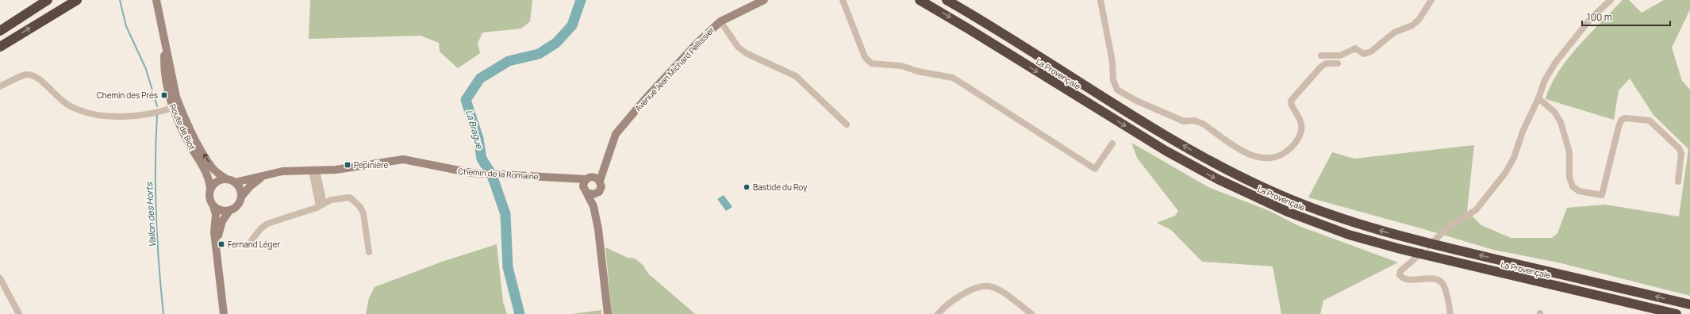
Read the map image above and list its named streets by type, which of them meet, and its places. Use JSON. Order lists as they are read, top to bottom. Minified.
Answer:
{"streets":{"highway":["La Provençale"],"street":["Avenue Jean Michard Pellissier","Route de Biot","Chemin de la Romaine"]},"crossings":[["Avenue Jean Michard Pellissier","Chemin de la Romaine"],["Route de Biot","Chemin de la Romaine"]],"water":["La Brague","Vallon des Horts"],"places":{"transit":["Chemin des Prés","Pepinière","Fernand Léger"],"other":["Bastide du Roy"]},"scale_bar":"100 m"}
